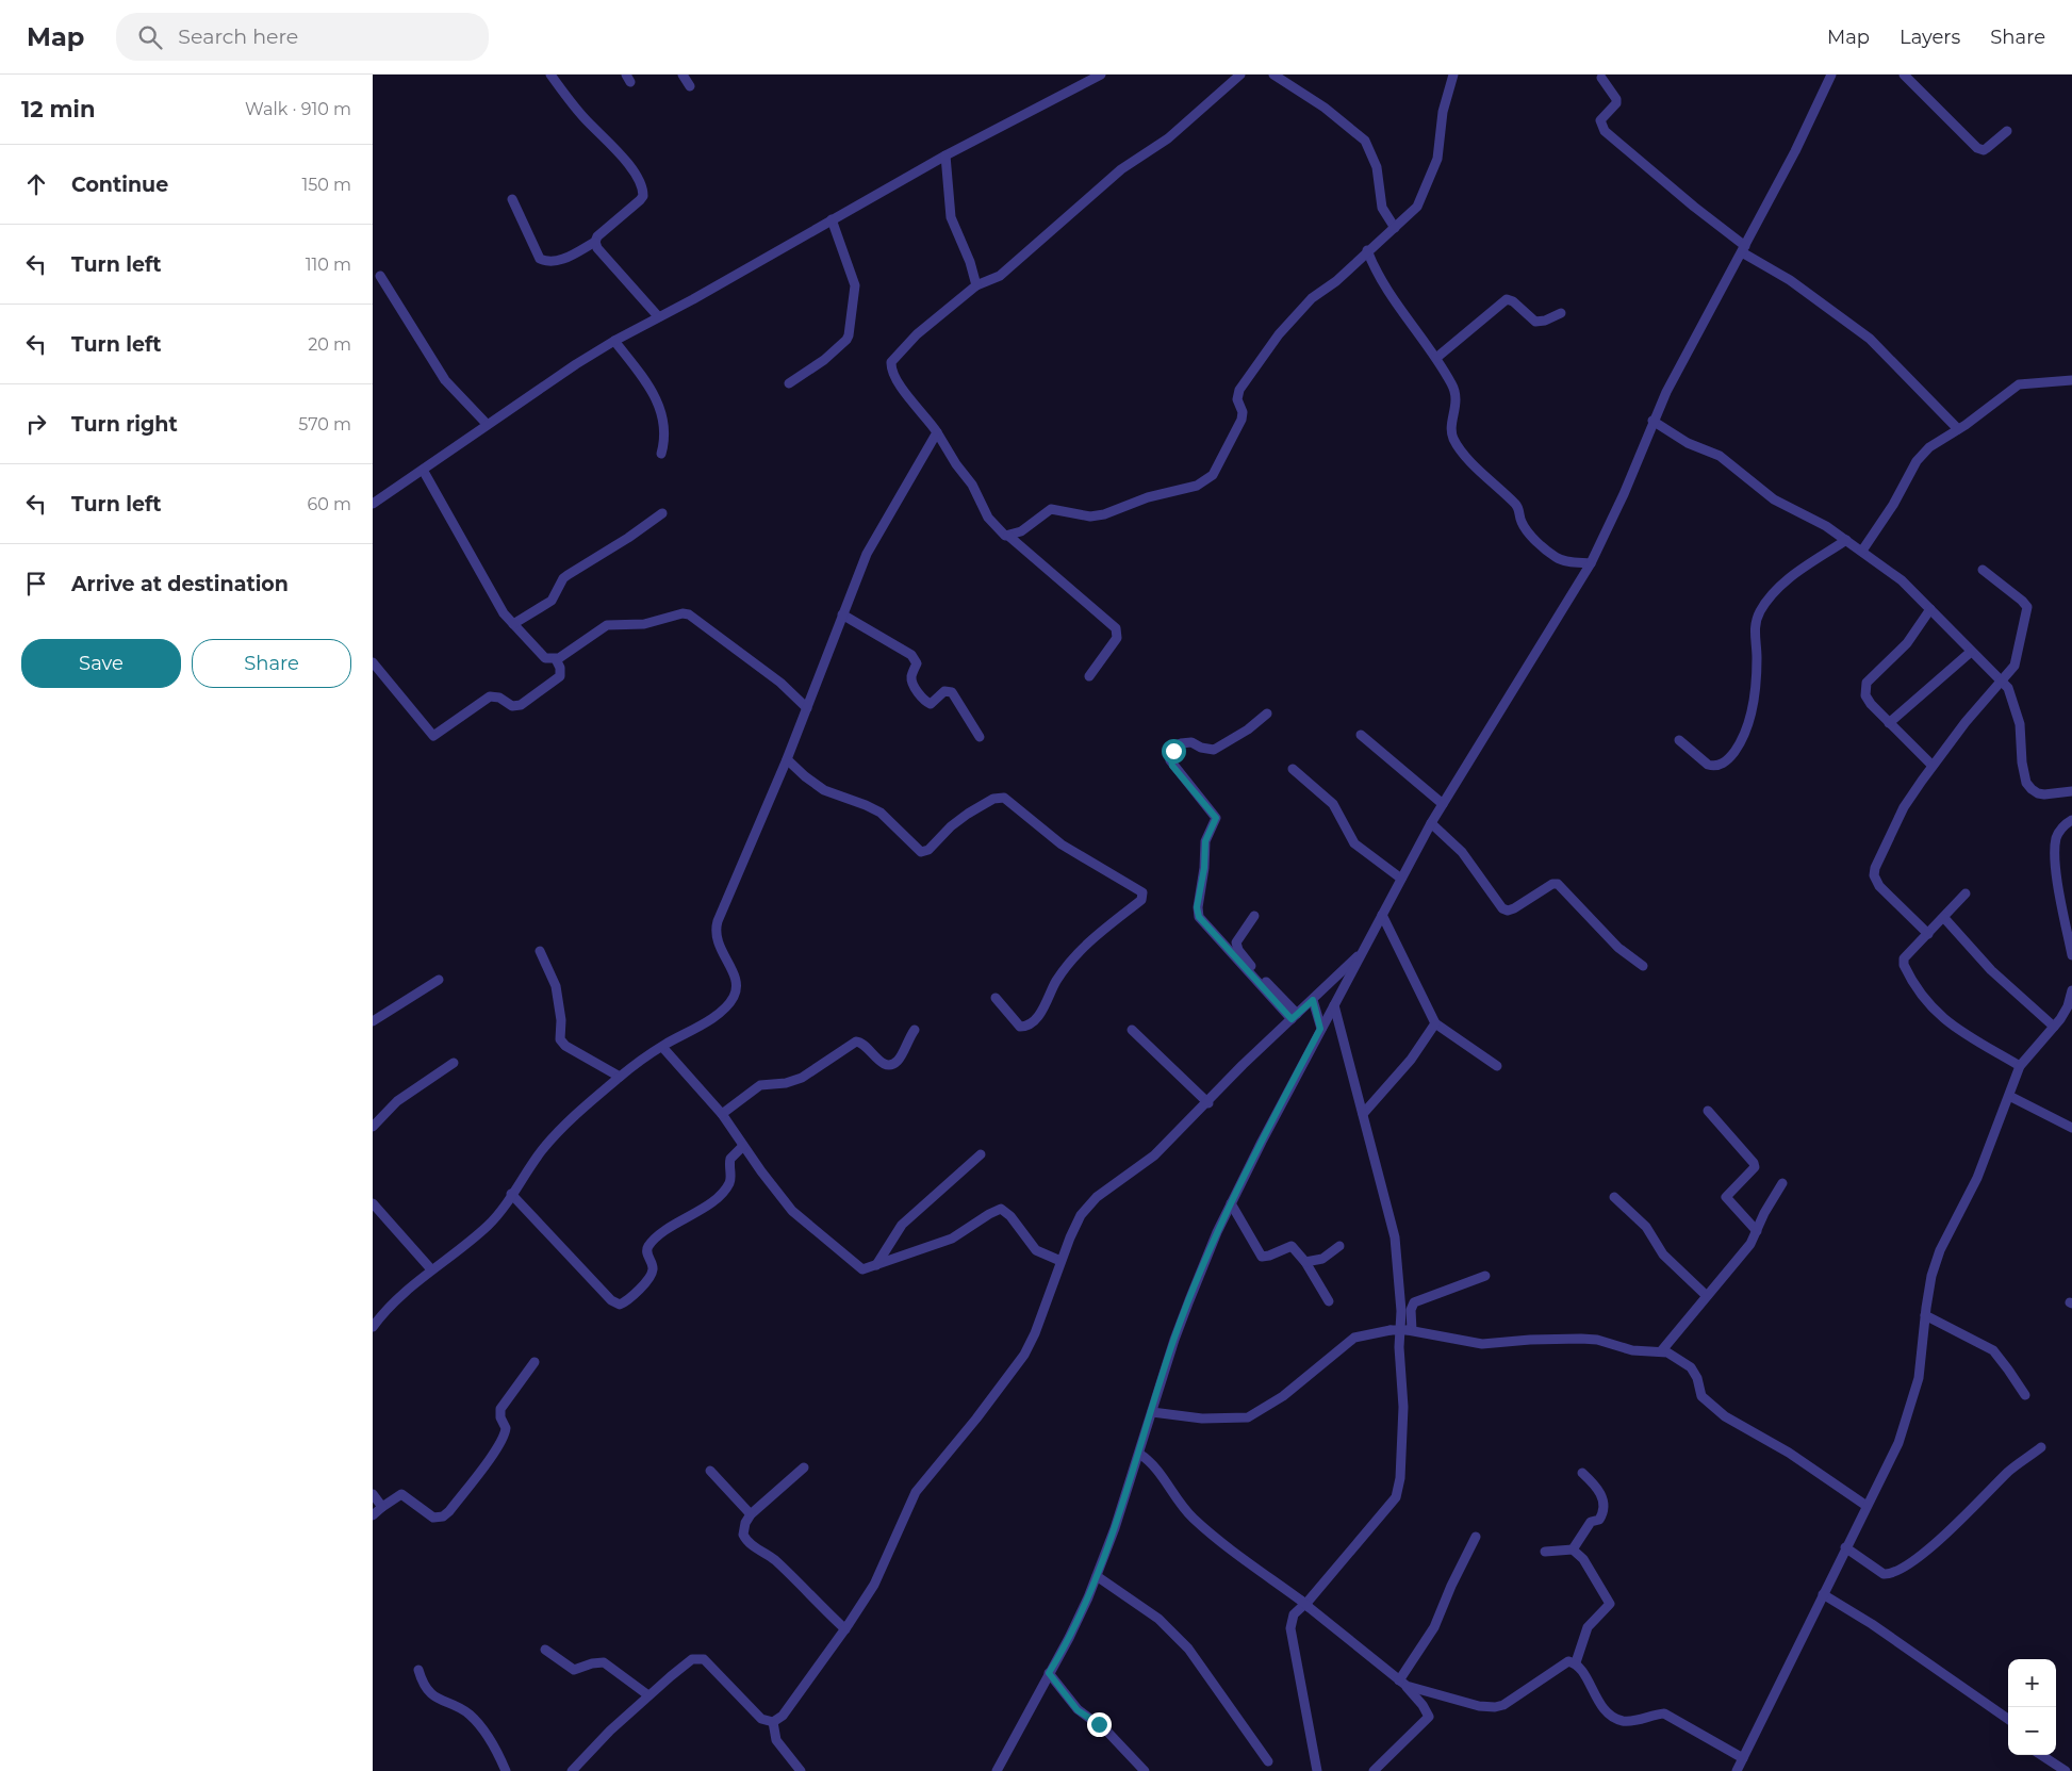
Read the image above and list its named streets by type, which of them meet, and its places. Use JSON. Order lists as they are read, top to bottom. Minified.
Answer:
{"page":{"header":"Map","search":"Search here","nav":["Map","Layers","Share"],"heading":["12 min","Walk · 910 m"],"list":[["Continue","150 m"],["Turn left","110 m"],["Turn left","20 m"],["Turn right","570 m"],["Turn left","60 m"],"Arrive at destination"],"buttons":["Save","Share"],"map_buttons":["+","−"]}}
